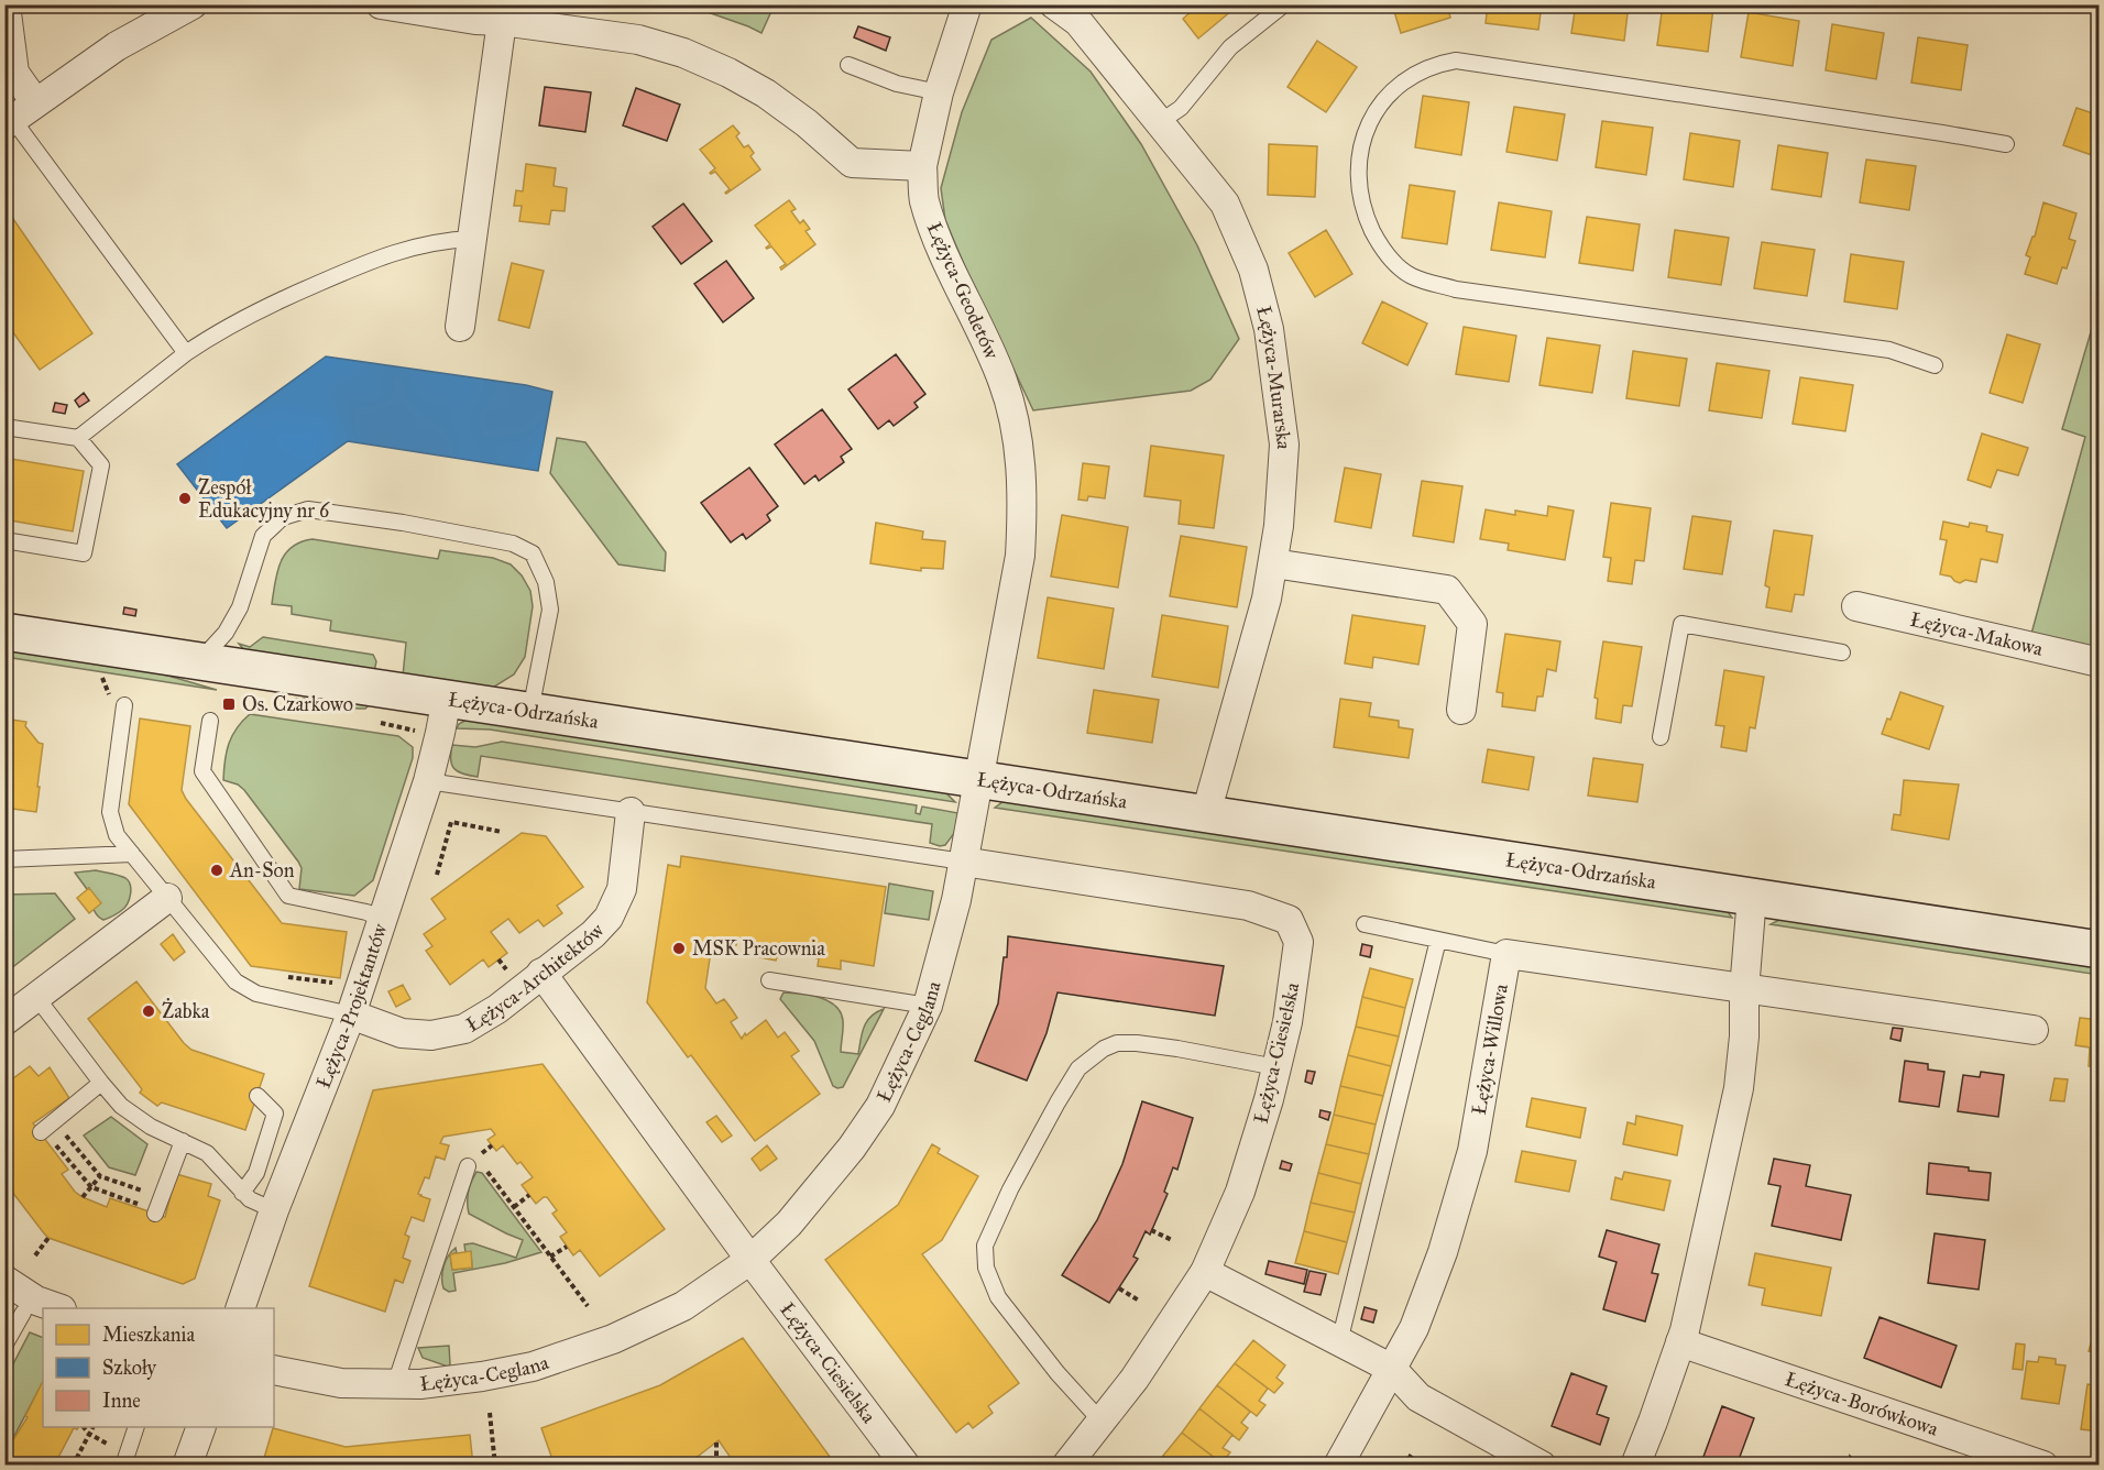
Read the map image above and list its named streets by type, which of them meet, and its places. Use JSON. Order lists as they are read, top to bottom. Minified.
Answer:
{"streets":{"main road":["Łężyca-Odrzańska"],"street":["Łężyca-Geodetów","Łężyca-Murarska","Łężyca-Makowa","Łężyca-Architektów","Łężyca-Projektantów","Łężyca-Ceglana","Łężyca-Willowa","Łężyca-Ciesielska","Łężyca-Borówkowa"]},"crossings":[["Łężyca-Geodetów","Łężyca-Odrzańska"],["Łężyca-Geodetów","Łężyca-Ceglana"],["Łężyca-Murarska","Łężyca-Odrzańska"],["Łężyca-Odrzańska","Łężyca-Projektantów"],["Łężyca-Odrzańska","Łężyca-Ceglana"],["Łężyca-Architektów","Łężyca-Projektantów"],["Łężyca-Ceglana","Łężyca-Ciesielska"]],"places":{"other":["Zespół Edukacyjny nr 6","An-Son","MSK Pracownia","Żabka"],"transit":["Os. Czarkowo"]},"legend":["Mieszkania","Szkoły","Inne"]}
